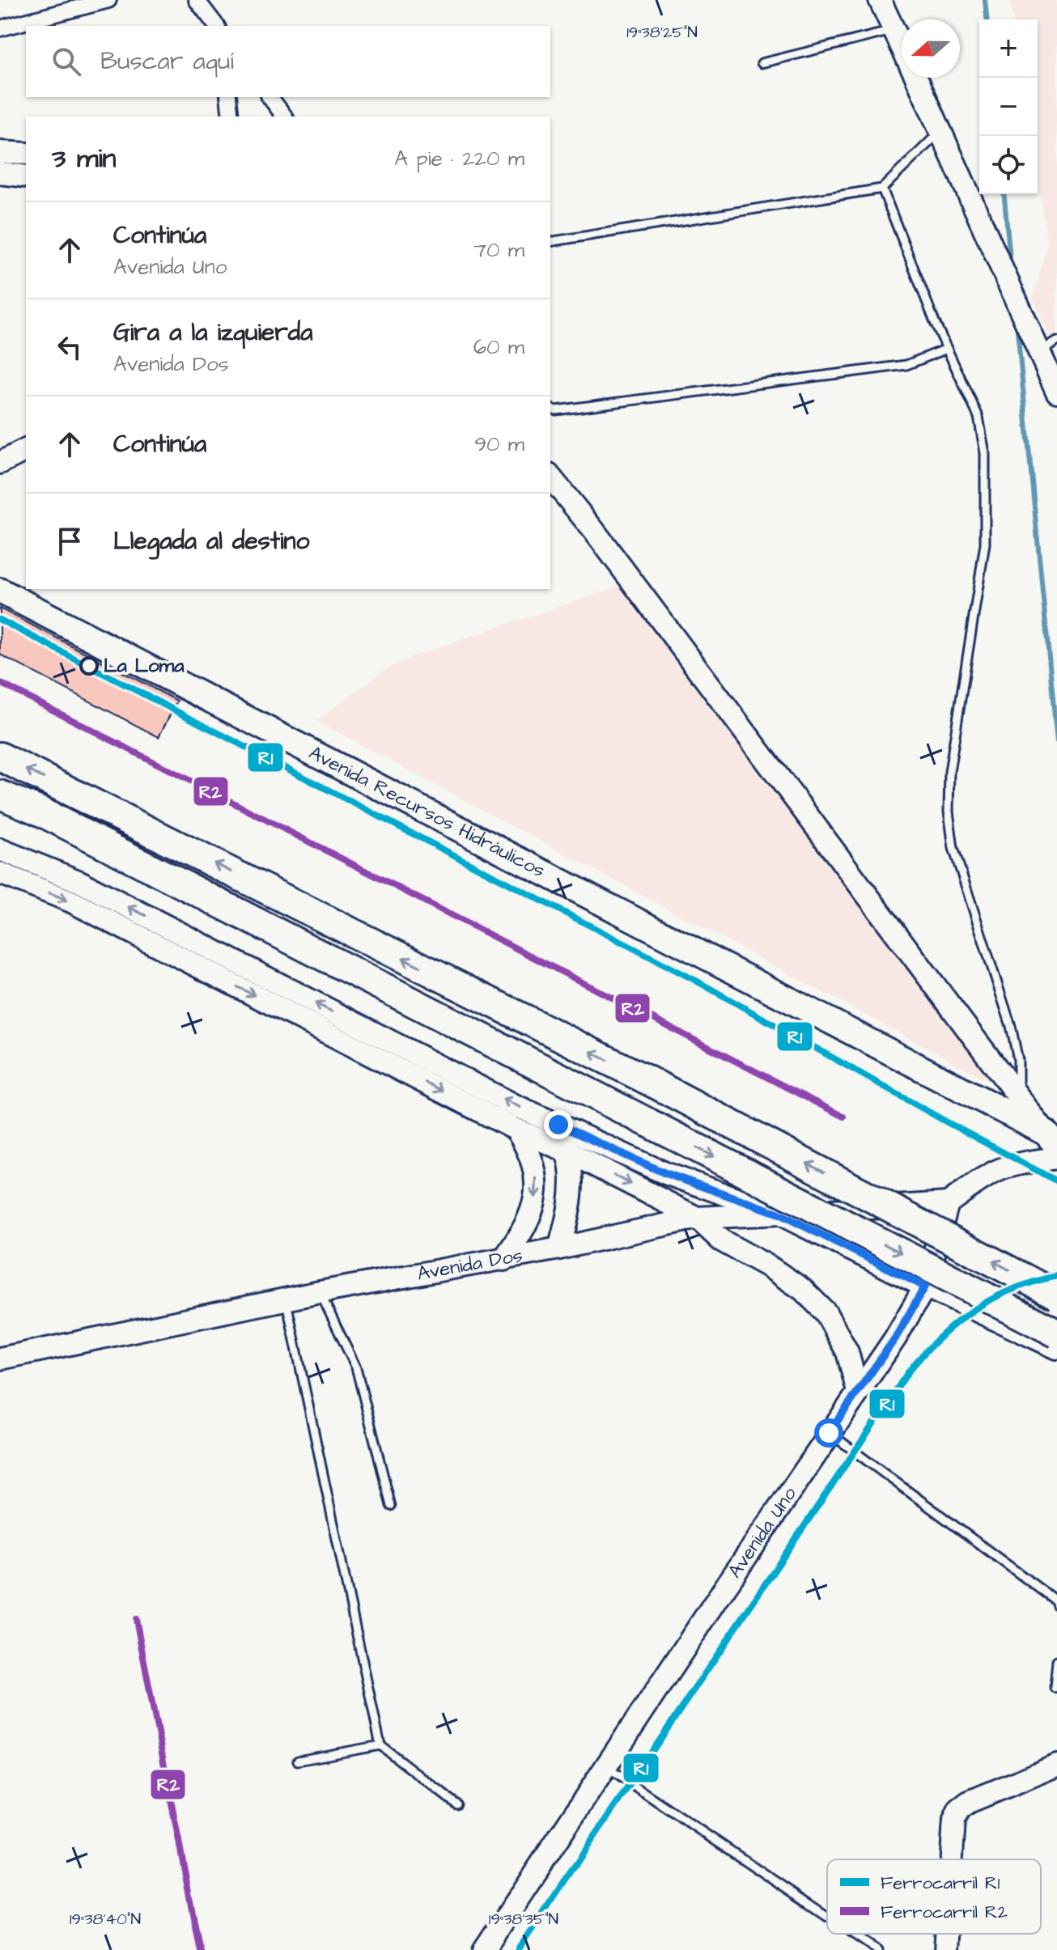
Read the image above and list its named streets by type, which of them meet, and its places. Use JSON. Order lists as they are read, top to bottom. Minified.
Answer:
{"streets":{"main road":["Avenida Recursos Hidráulicos","Avenida Dos","Avenida Uno"]},"crossings":[["Avenida Dos","Avenida Uno"]],"places":["La Loma"],"lines":["rail line R1","rail line R2"],"legend":["Ferrocarril R1","Ferrocarril R2"],"north":"left","page":{"map_buttons":["+","−"],"search":"Buscar aquí","heading":["3 min","A pie · 220 m"],"list":[["Continúa","Avenida Uno","70 m"],["Gira a la izquierda","Avenida Dos","60 m"],["Continúa","90 m"],"Llegada al destino"]},"coordinates":["19°38'25\"N","19°38'40\"N","19°38'35\"N"]}
